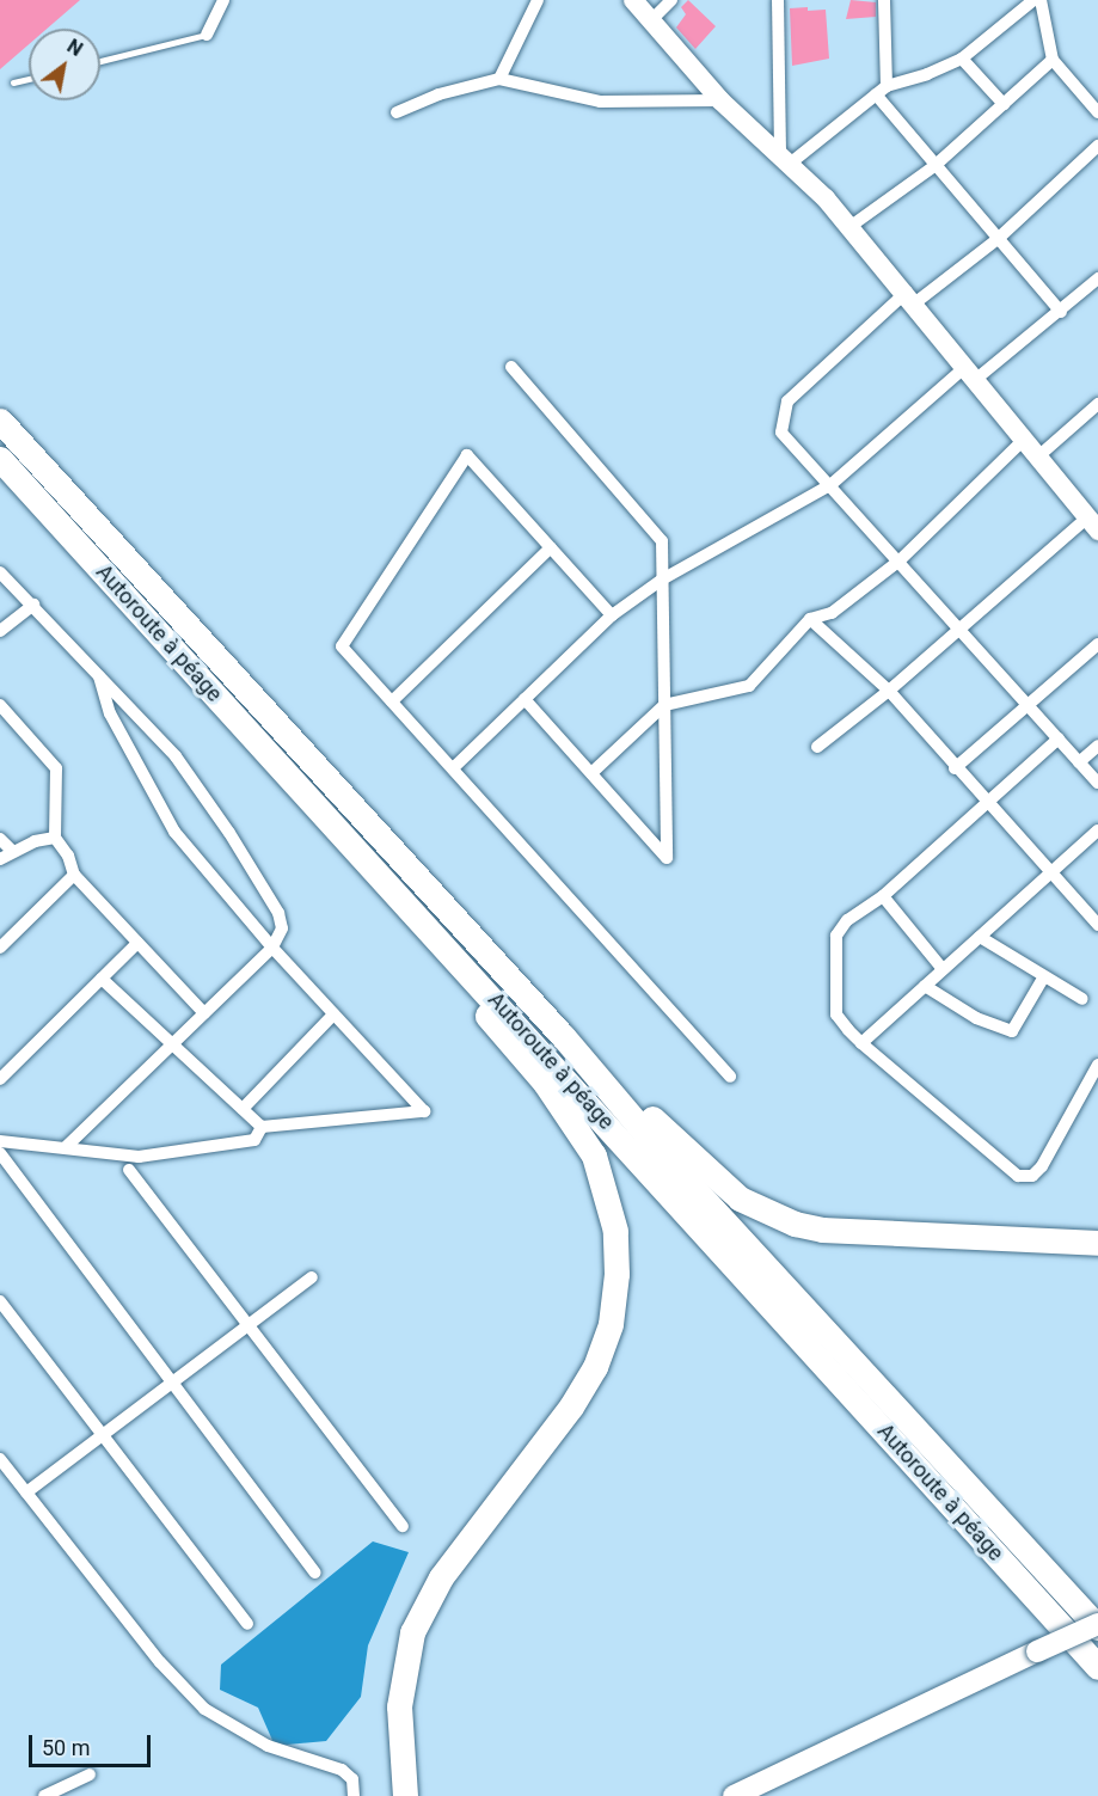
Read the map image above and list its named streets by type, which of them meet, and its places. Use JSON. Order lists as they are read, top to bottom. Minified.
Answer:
{"streets":{"highway":["Autoroute à péage"]},"scale_bar":"50 m","north":"top right"}
